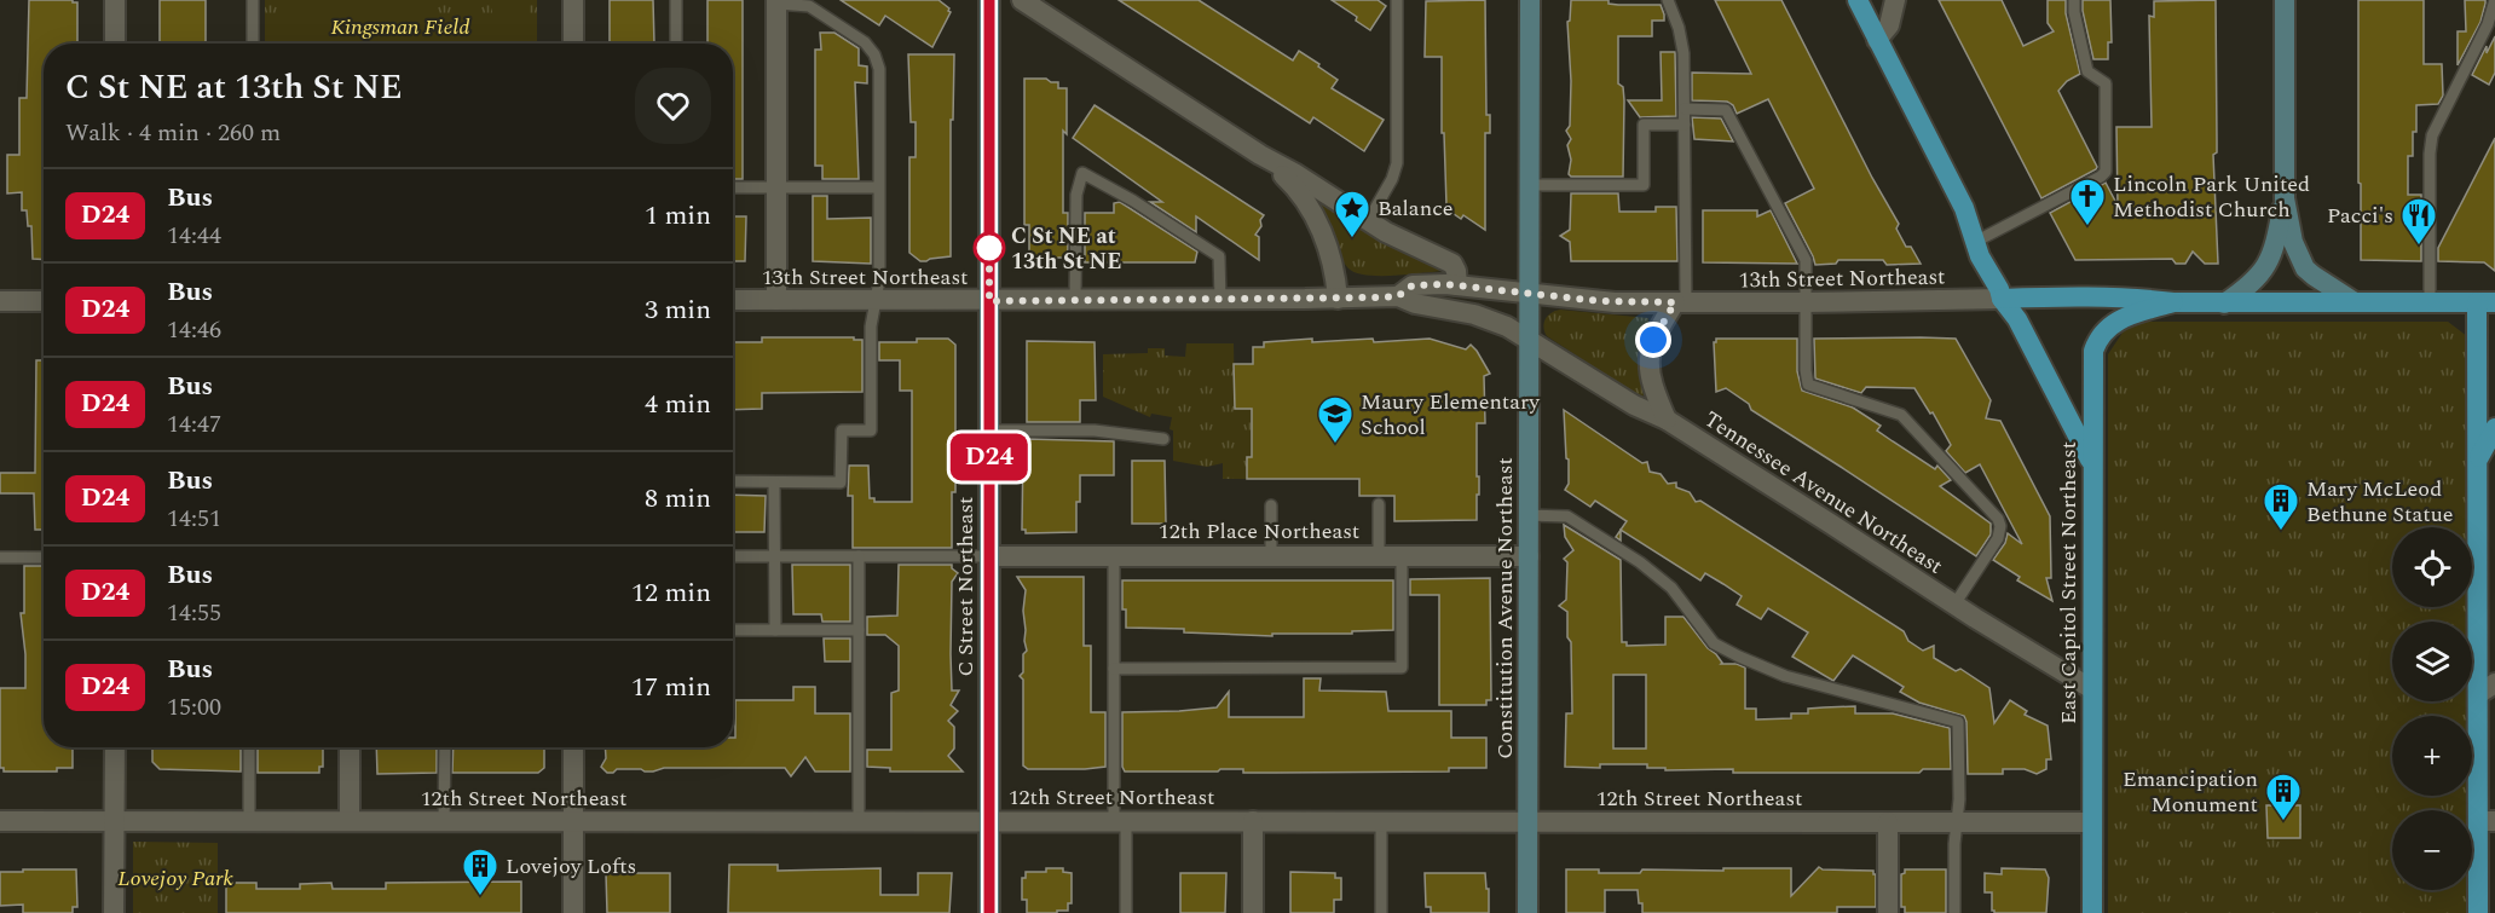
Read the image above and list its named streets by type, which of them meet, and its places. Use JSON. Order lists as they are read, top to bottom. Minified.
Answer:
{"streets":{"main road":["13th Street Northeast","East Capitol Street Northeast","C Street Northeast","Constitution Avenue Northeast"],"street":["Tennessee Avenue Northeast","12th Place Northeast","12th Street Northeast"]},"crossings":[["13th Street Northeast","Tennessee Avenue Northeast"],["13th Street Northeast","East Capitol Street Northeast"],["13th Street Northeast","C Street Northeast"],["13th Street Northeast","Constitution Avenue Northeast"],["Tennessee Avenue Northeast","East Capitol Street Northeast"],["Tennessee Avenue Northeast","Constitution Avenue Northeast"],["12th Place Northeast","C Street Northeast"],["12th Place Northeast","Constitution Avenue Northeast"],["East Capitol Street Northeast","12th Street Northeast"],["C Street Northeast","12th Street Northeast"],["Constitution Avenue Northeast","12th Street Northeast"]],"parks":["Kingsman Field","Lovejoy Park"],"places":{"church":["Lincoln Park United Methodist Church"],"place":["Balance"],"restaurant":["Pacci's"],"other":["C St NE at 13th St NE"],"school or university":["Maury Elementary School"],"building":["Mary McLeod Bethune Statue","Emancipation Monument","Lovejoy Lofts"]},"lines":["bus line D24"],"page":{"on_map":"D24","heading":["C St NE at 13th St NE","Walk · 4 min · 260 m"],"list":[{"mark":"D24","name":"Bus","note":"14:44","value":"1 min"},{"mark":"D24","name":"Bus","note":"14:46","value":"3 min"},{"mark":"D24","name":"Bus","note":"14:47","value":"4 min"},{"mark":"D24","name":"Bus","note":"14:51","value":"8 min"},{"mark":"D24","name":"Bus","note":"14:55","value":"12 min"},{"mark":"D24","name":"Bus","note":"15:00","value":"17 min"}],"map_buttons":["+","−"]}}
